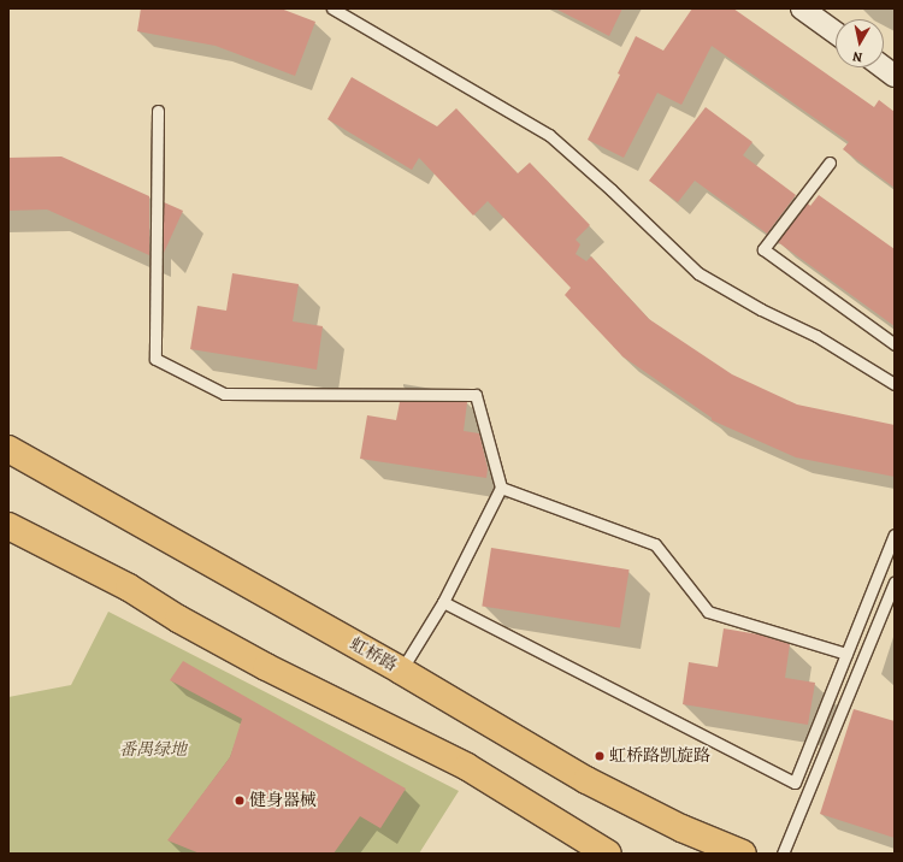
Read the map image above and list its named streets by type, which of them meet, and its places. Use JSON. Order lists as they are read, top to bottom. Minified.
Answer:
{"streets":{"main road":["虹桥路"]},"parks":["番禺绿地"],"places":["虹桥路凯旋路","健身器械"],"north":"bottom"}
